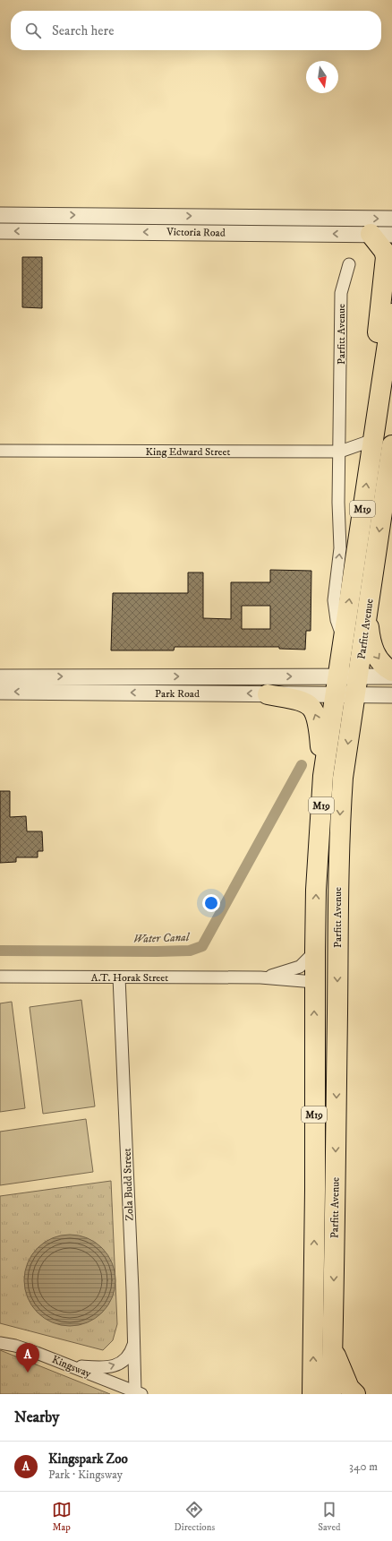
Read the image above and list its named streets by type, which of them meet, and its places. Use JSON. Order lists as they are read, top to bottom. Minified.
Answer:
{"streets":{"highway":["Parfitt Avenue","M19"],"street":["Victoria Road","King Edward Street","Park Road","A.T. Horak Street","Zola Budd Street","Kingsway"]},"crossings":[["Parfitt Avenue","King Edward Street"],["Parfitt Avenue","Park Road"],["Parfitt Avenue","A.T. Horak Street"],["A.T. Horak Street","Zola Budd Street"],["Zola Budd Street","Kingsway"]],"water":["Water Canal"],"north":"bottom","page":{"search":"Search here","pins":"A","heading":"Nearby","list":[{"mark":"A","name":"Kingspark Zoo","note":"Park · Kingsway","value":"340 m"}],"nav":["Map","Directions","Saved"]}}
